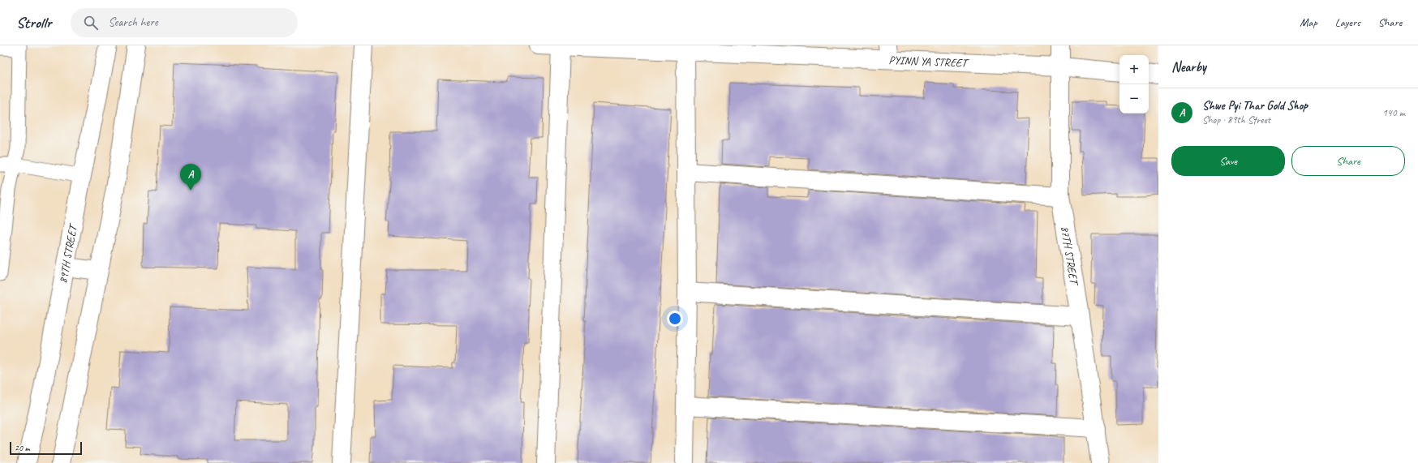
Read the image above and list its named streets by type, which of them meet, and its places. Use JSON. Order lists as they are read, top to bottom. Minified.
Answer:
{"streets":{"street":["PYINN YA STREET","89TH STREET","87TH STREET"]},"crossings":[["PYINN YA STREET","87TH STREET"]],"scale_bar":"20 m","page":{"header":"Strollr","search":"Search here","nav":["Map","Layers","Share"],"heading":"Nearby","map_buttons":["+","−"],"list":[{"mark":"A","name":"Shwe Pyi Thar Gold Shop","note":"Shop · 89th Street","value":"140 m"}],"buttons":["Save","Share"],"pins":"A","scale":"20 m"}}
